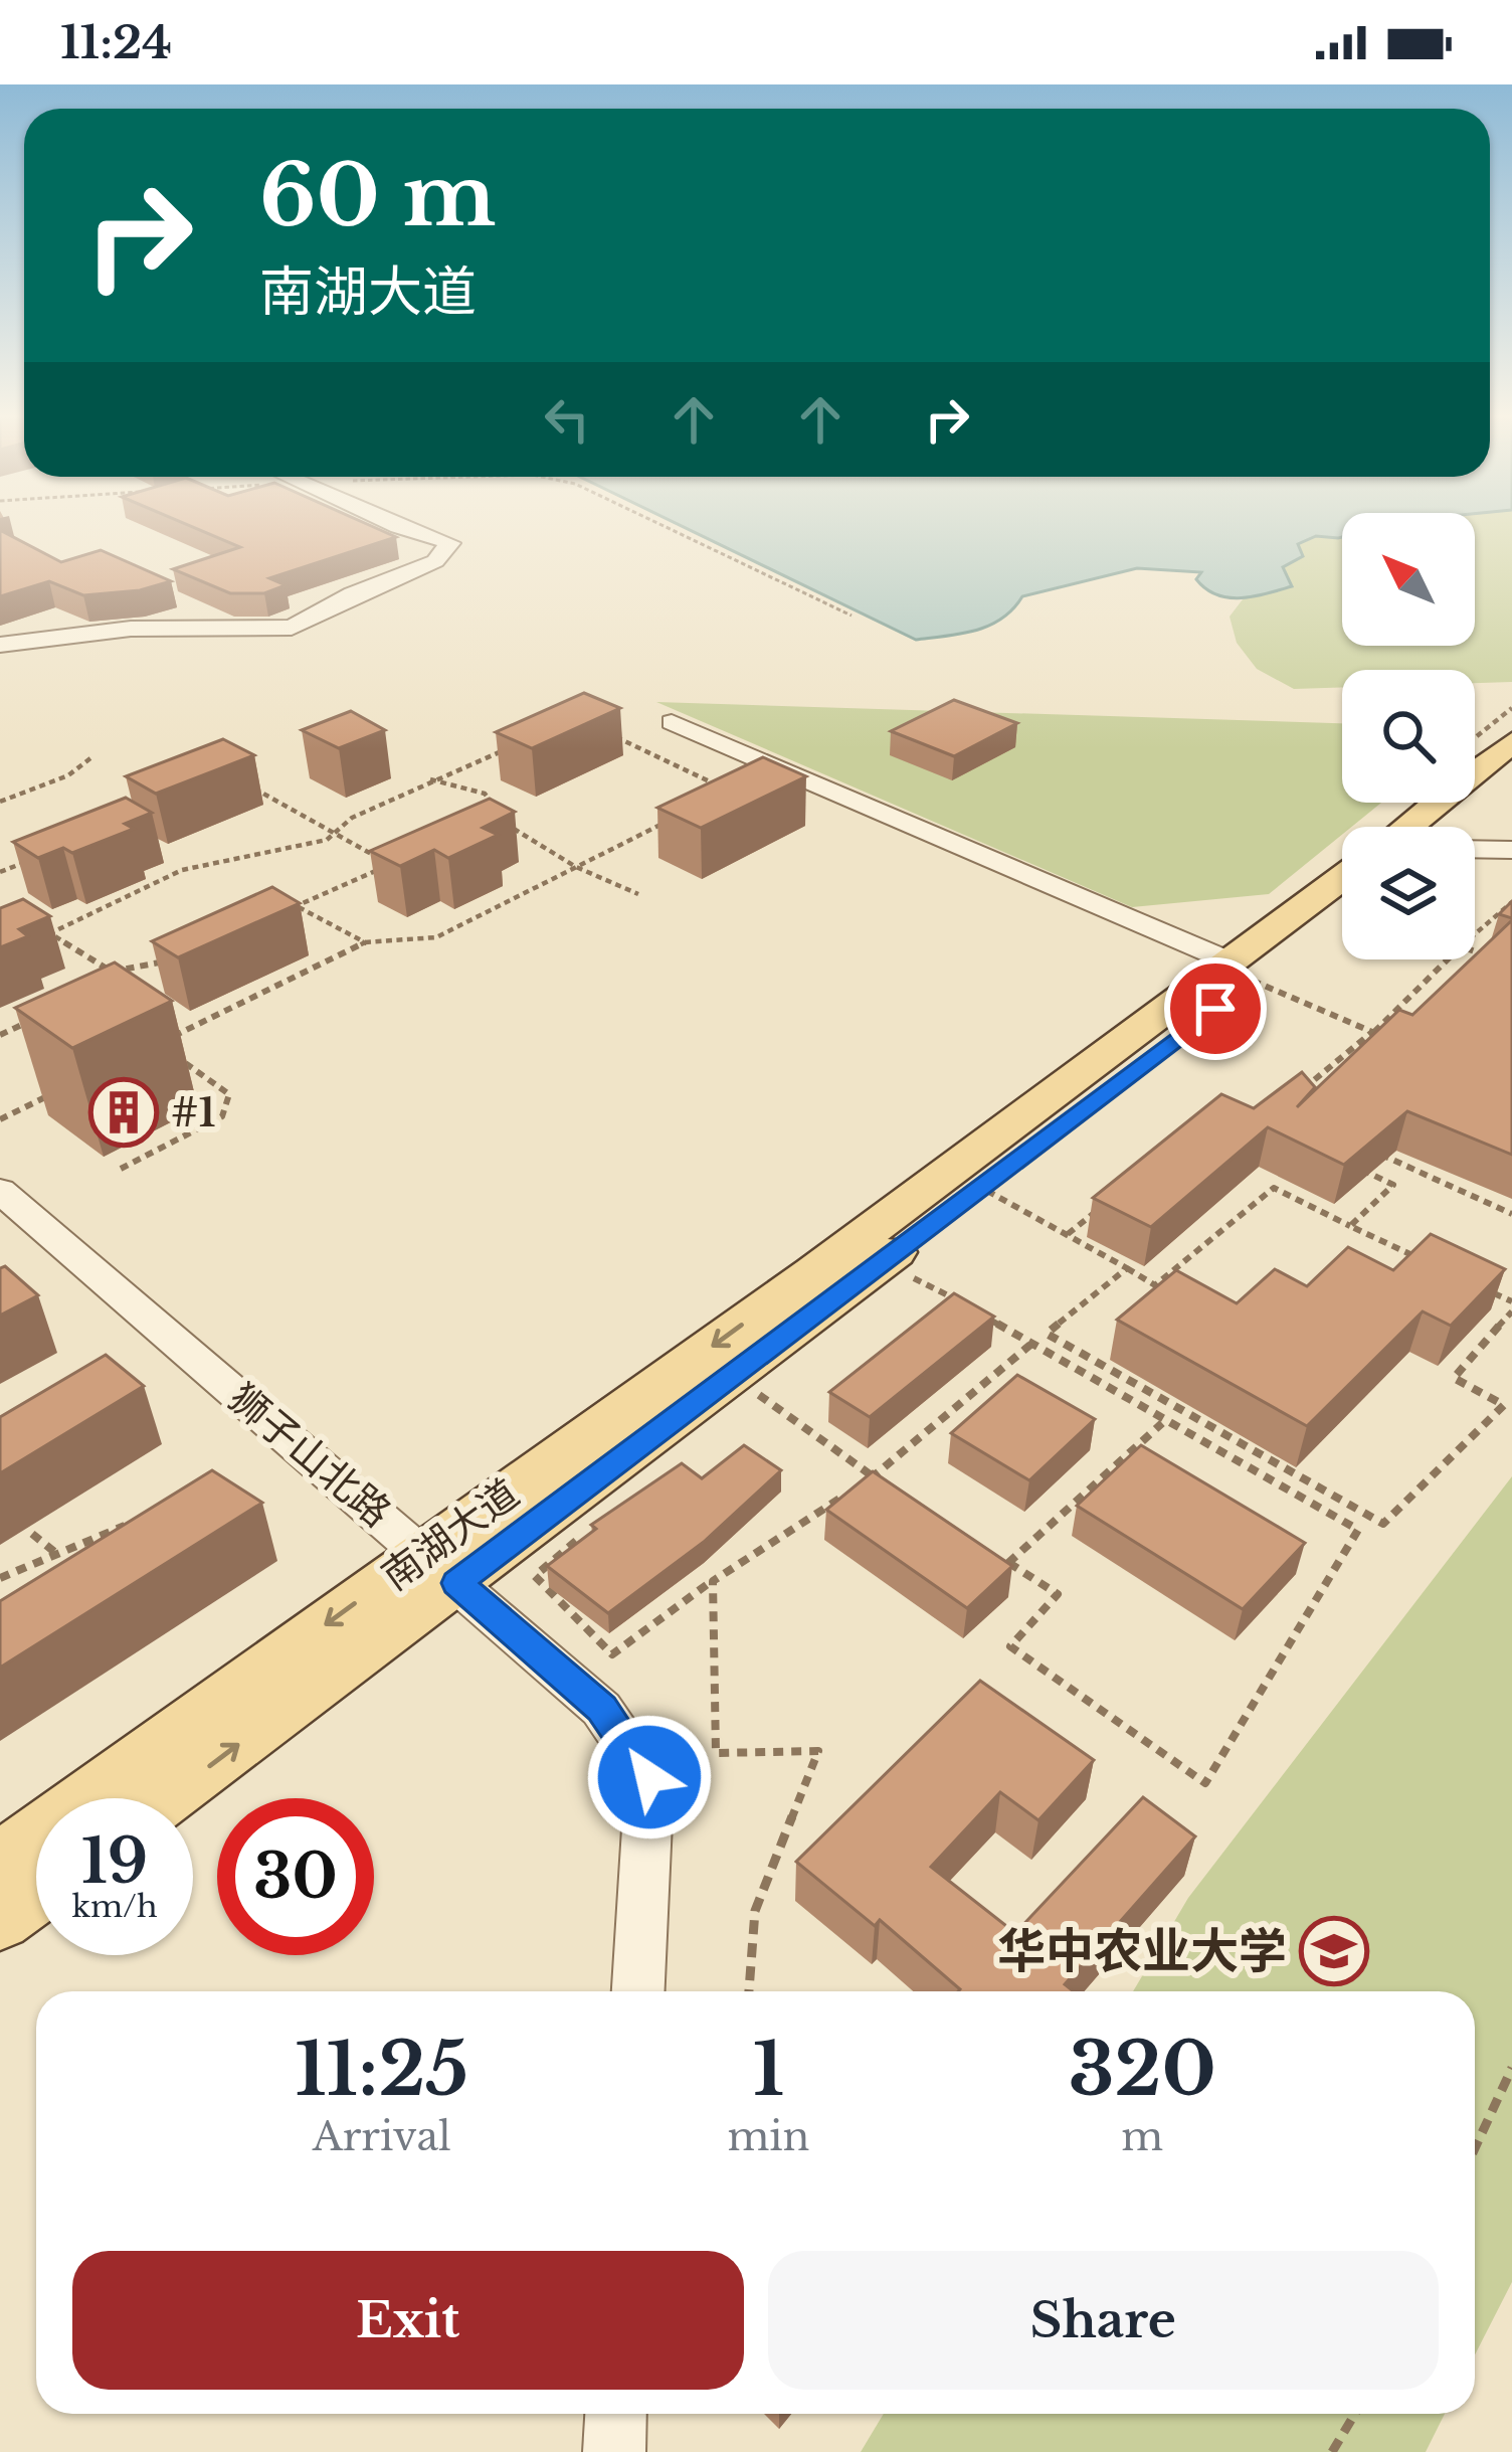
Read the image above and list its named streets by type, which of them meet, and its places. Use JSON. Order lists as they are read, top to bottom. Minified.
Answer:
{"streets":{"main road":["南湖大道"],"street":["狮子山北路"]},"crossings":[["狮子山北路","南湖大道"]],"places":{"building":["#1"],"school or university":["华中农业大学"]},"north":"top left","page":{"status":"11:24","turn":["60 m","南湖大道"],"speed":"19 km/h","limit":"30","eta":["11:25","Arrival","1","min","320","m"],"buttons":["Exit","Share"]}}
